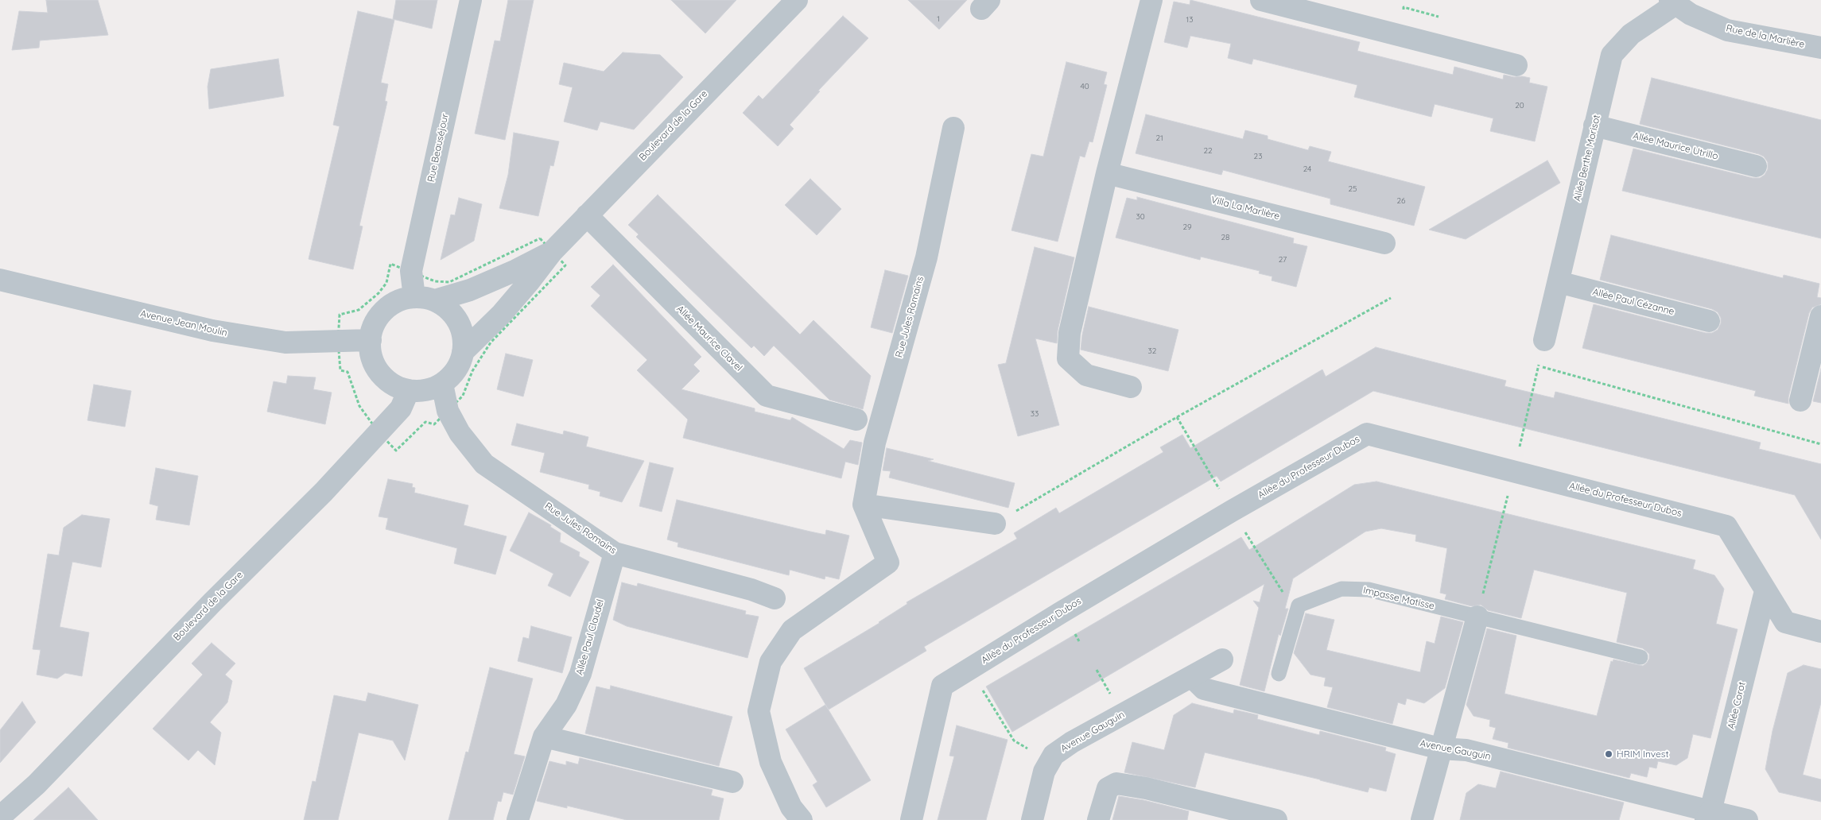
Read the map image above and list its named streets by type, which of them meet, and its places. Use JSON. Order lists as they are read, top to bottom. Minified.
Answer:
{"streets":{"street":["Rue de la Marlière","Boulevard de la Gare","Allée Maurice Utrillo","Rue Beauséjour","Allée Berthe Morisot","Villa La Marlière","Allée Paul Cézanne","Rue Jules Romains","Avenue Jean Moulin","Allée Maurice Clavel","Allée du Professeur Dubos","Allée Paul Claudel","Allée Corot","Avenue Gauguin"],"lane":["Impasse Matisse"]},"crossings":[["Rue de la Marlière","Allée Berthe Morisot"],["Boulevard de la Gare","Rue Beauséjour"],["Boulevard de la Gare","Rue Jules Romains"],["Boulevard de la Gare","Avenue Jean Moulin"],["Boulevard de la Gare","Allée Maurice Clavel"],["Allée Maurice Utrillo","Allée Berthe Morisot"],["Rue Beauséjour","Rue Jules Romains"],["Rue Beauséjour","Avenue Jean Moulin"],["Allée Berthe Morisot","Allée Paul Cézanne"],["Rue Jules Romains","Avenue Jean Moulin"],["Rue Jules Romains","Allée Paul Claudel"],["Allée du Professeur Dubos","Allée Corot"],["Allée Corot","Avenue Gauguin"]],"places":["HRIM Invest"],"house_numbers":["1","13","40","20","21","22","23","24","25","26","30","29","28","27","32","33"]}
